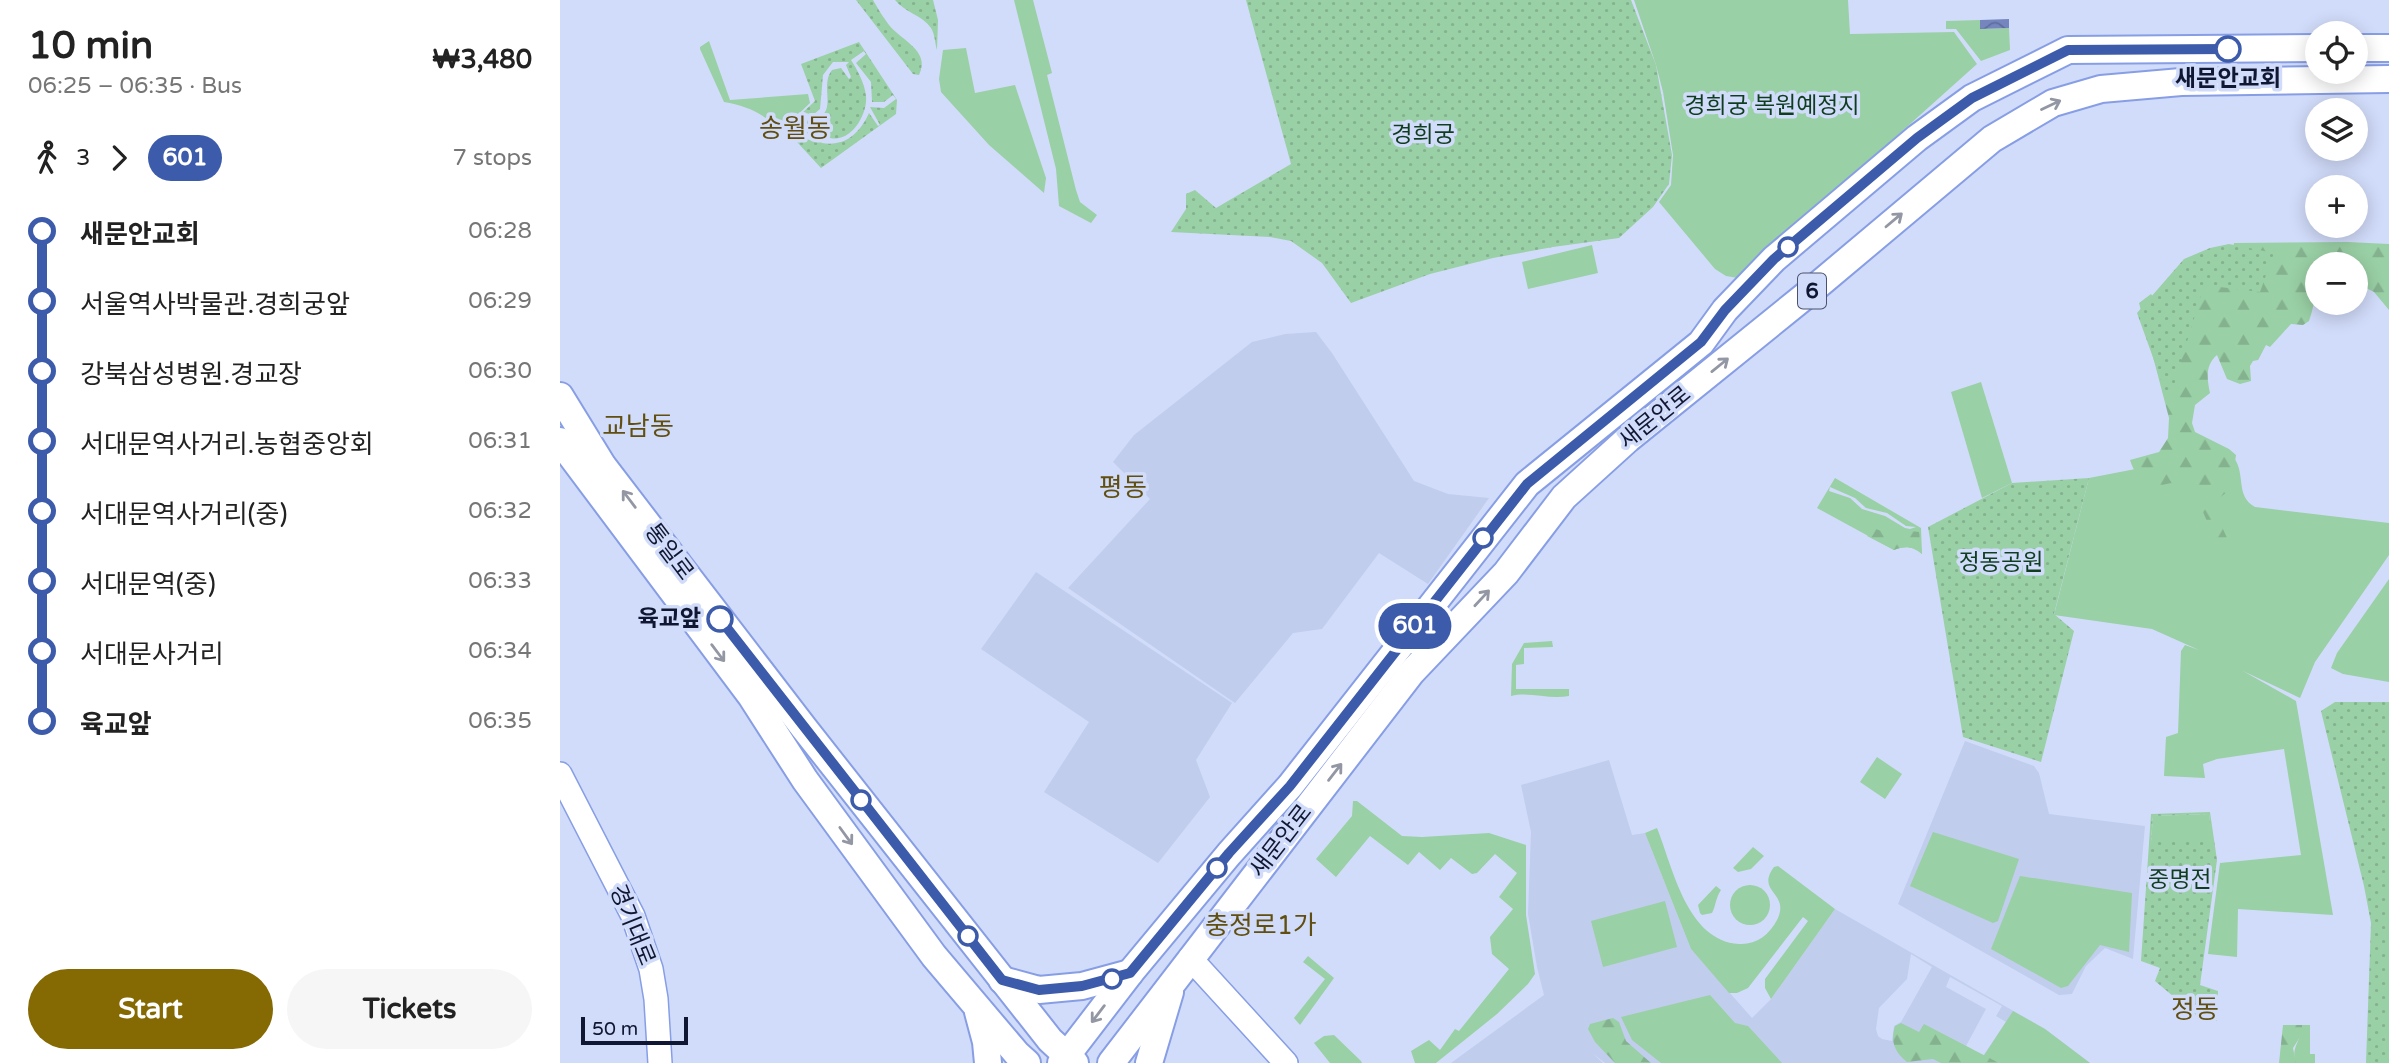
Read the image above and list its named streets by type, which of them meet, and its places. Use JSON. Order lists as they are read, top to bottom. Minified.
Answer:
{"streets":{"main road":["6","새문안로","통일로","경기대로"]},"crossings":[["새문안로","통일로"]],"districts":["송월동","교남동","평동","충정로1가","정동"],"parks":["경희궁 복원예정지","경희궁","정동공원","중명전"],"places":["새문안교회","육교앞"],"lines":["bus line 601"],"scale_bar":"50 m","page":{"heading":["10 min","06:25 – 06:35 · Bus","₩3,480"],"on_map":"601","map_buttons":["+","−"],"legs":["3","601","7 stops"],"list":[{"name":"새문안교회","value":"06:28"},{"name":"서울역사박물관.경희궁앞","value":"06:29"},{"name":"강북삼성병원.경교장","value":"06:30"},{"name":"서대문역사거리.농협중앙회","value":"06:31"},{"name":"서대문역사거리(중)","value":"06:32"},{"name":"서대문역(중)","value":"06:33"},{"name":"서대문사거리","value":"06:34"},{"name":"육교앞","value":"06:35"}],"buttons":["Start","Tickets"],"scale":"50 m"}}
